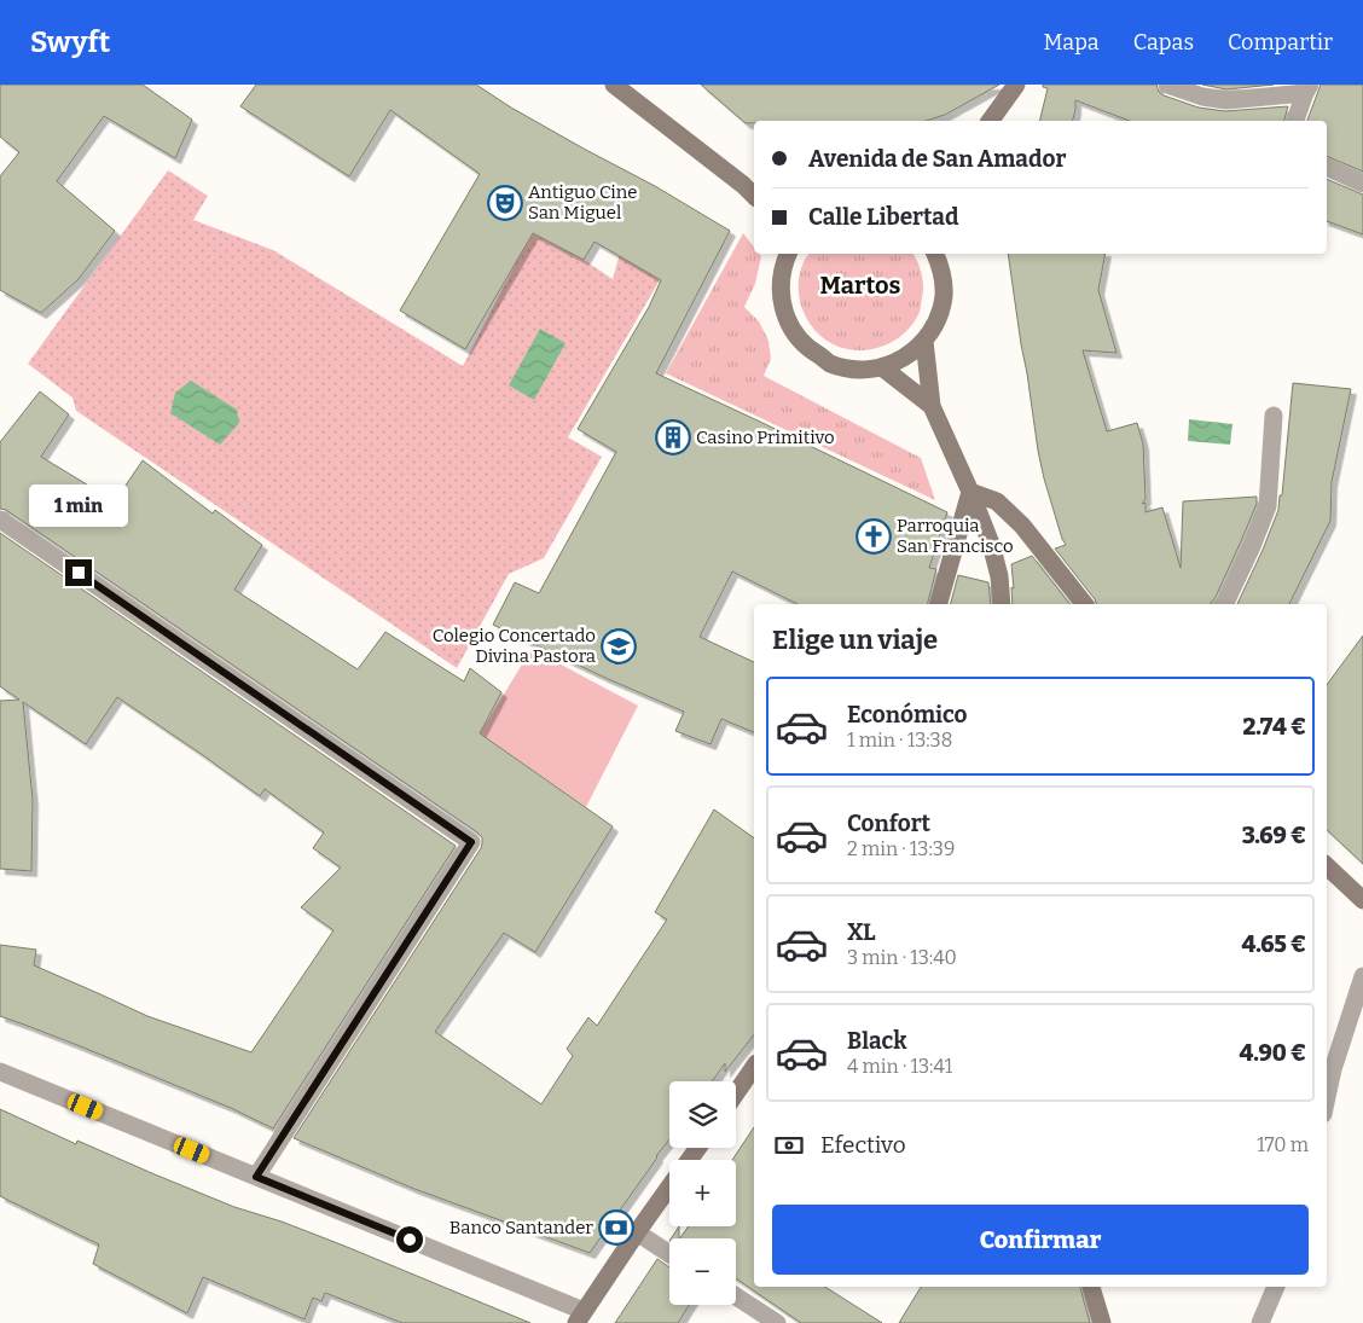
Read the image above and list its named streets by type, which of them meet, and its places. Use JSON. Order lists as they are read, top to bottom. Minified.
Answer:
{"districts":["Martos"],"places":{"theatre":["Antiguo Cine San Miguel"],"building":["Casino Primitivo"],"church":["Parroquia San Francisco"],"school or university":["Colegio Concertado Divina Pastora"],"bank":["Banco Santander"]},"page":{"header":"Swyft","nav":["Mapa","Capas","Compartir"],"banner":["Avenida de San Amador","Calle Libertad"],"bubble":"1 min","heading":"Elige un viaje","list":[{"name":"Económico","note":"1 min · 13:38","value":"2.74 €"},{"name":"Confort","note":"2 min · 13:39","value":"3.69 €"},{"name":"XL","note":"3 min · 13:40","value":"4.65 €"},{"name":"Black","note":"4 min · 13:41","value":"4.90 €"}],"map_buttons":["+","−"],"pay":["Efectivo","170 m"],"buttons":"Confirmar"}}
